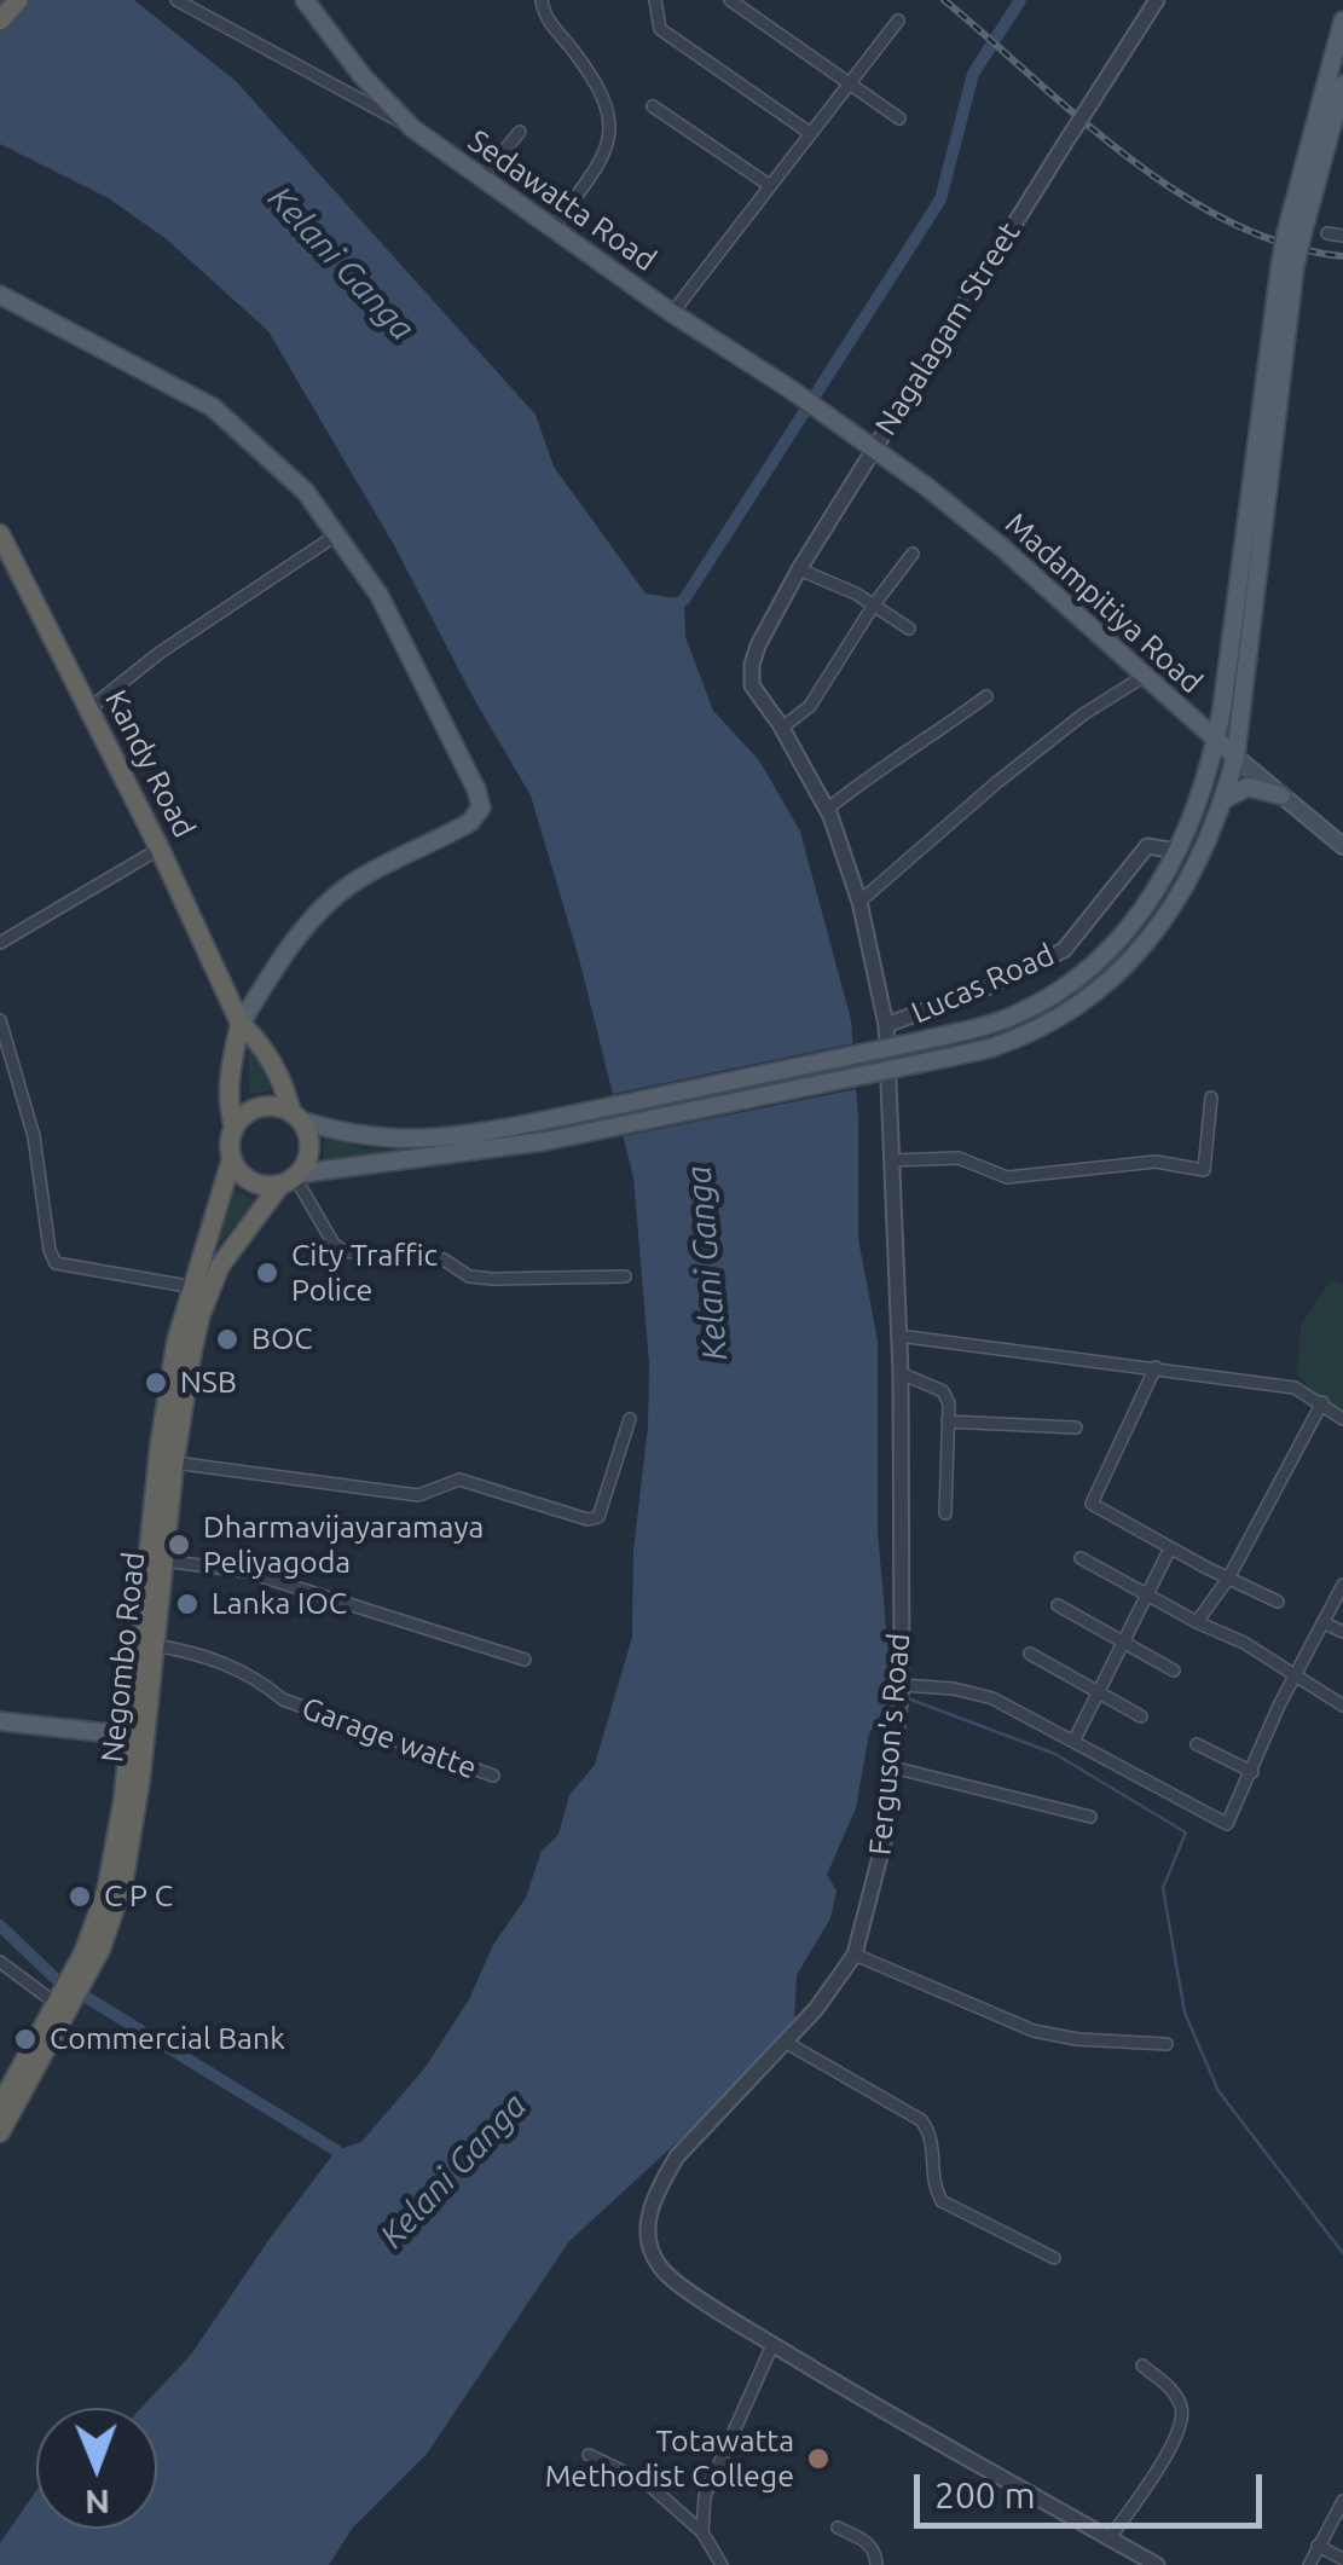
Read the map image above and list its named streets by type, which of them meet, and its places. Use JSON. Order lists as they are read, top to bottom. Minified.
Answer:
{"streets":{"highway":["Kandy Road","Negombo Road"],"main road":["Sedawatta Road","Madampitiya Road"],"street":["Nagalagam Street","Lucas Road","Garage watte","Ferguson's Road"]},"crossings":[["Sedawatta Road","Madampitiya Road"],["Nagalagam Street","Madampitiya Road"],["Nagalagam Street","Ferguson's Road"],["Kandy Road","Negombo Road"],["Lucas Road","Ferguson's Road"],["Negombo Road","Garage watte"]],"water":["Kelani Ganga"],"places":["City Traffic Police","BOC","NSB","Dharmavijayaramaya Peliyagoda","Lanka IOC","C P C","Commercial Bank","Totawatta Methodist College"],"scale_bar":"200 m","north":"bottom"}
